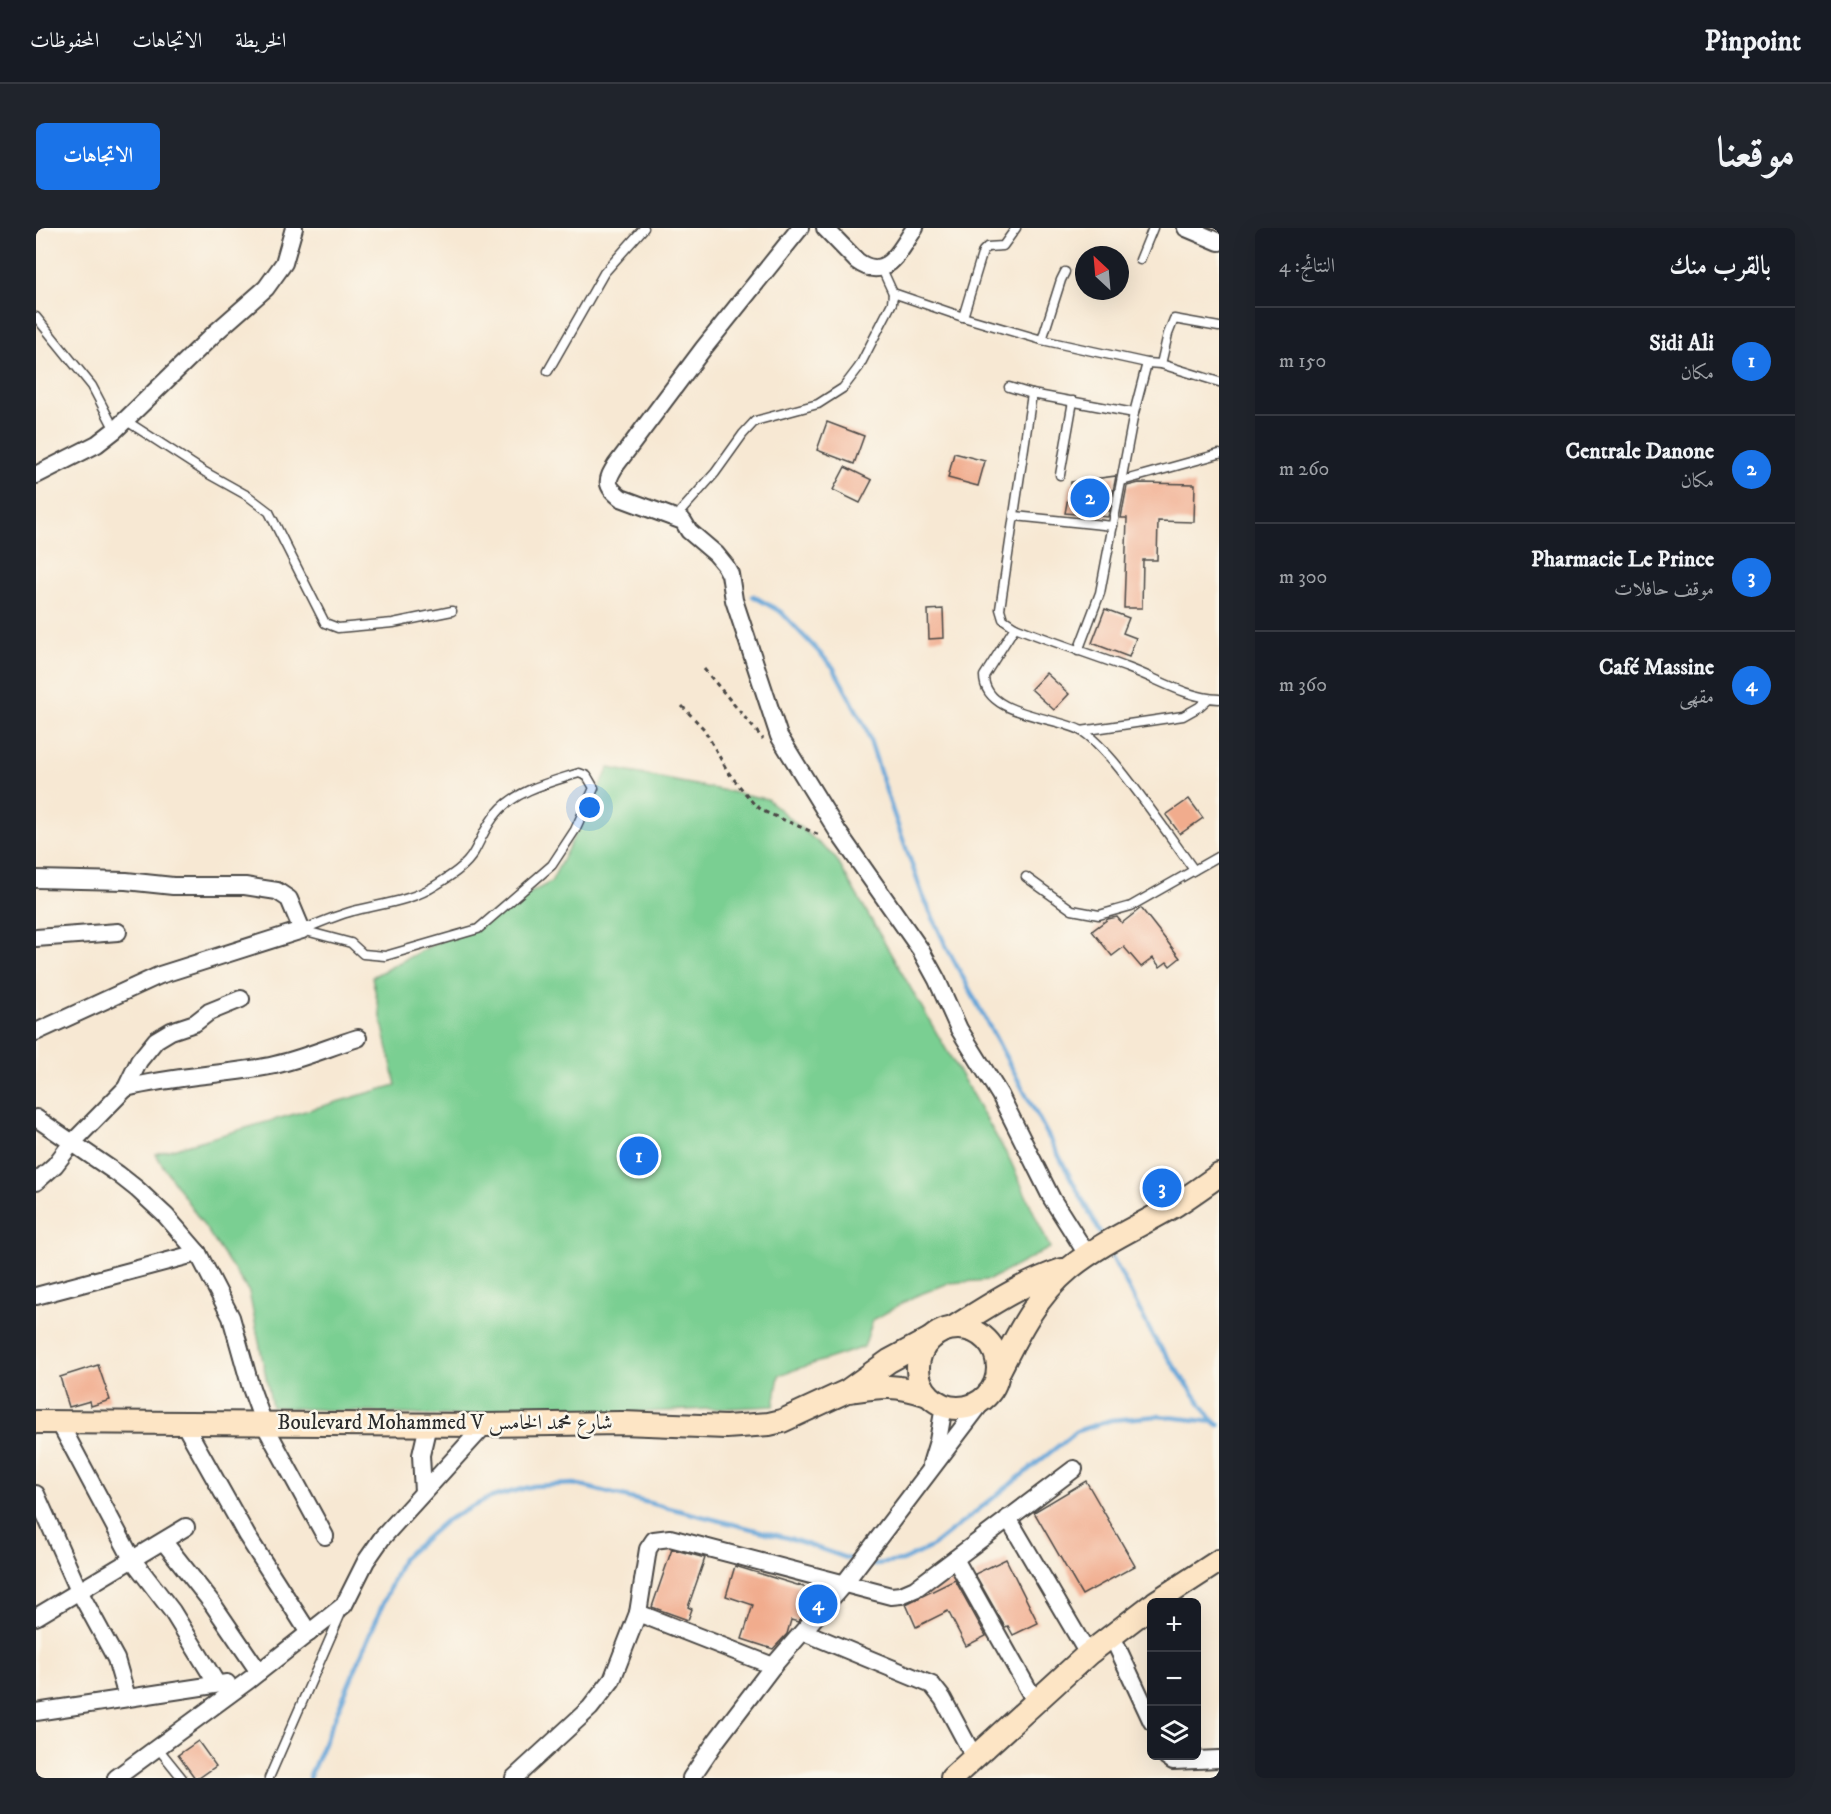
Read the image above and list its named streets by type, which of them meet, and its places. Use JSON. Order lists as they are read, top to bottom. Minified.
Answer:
{"streets":{"main road":["Boulevard Mohammed V شارع محمد الخامس"]},"north":"top left","page":{"header":"Pinpoint","nav":["الخريطة","الاتجاهات","المحفوظات"],"title":"موقعنا","buttons":"الاتجاهات","heading":["بالقرب منك","النتائج: 4"],"list":[{"mark":"1","name":"Sidi Ali","note":"مكان","value":"150 m"},{"mark":"2","name":"Centrale Danone","note":"مكان","value":"260 m"},{"mark":"3","name":"Pharmacie Le Prince","note":"موقف حافلات","value":"300 m"},{"mark":"4","name":"Café Massine","note":"مقهى","value":"360 m"}],"pins":["2","1","3","4"],"map_buttons":["+","−"]}}
